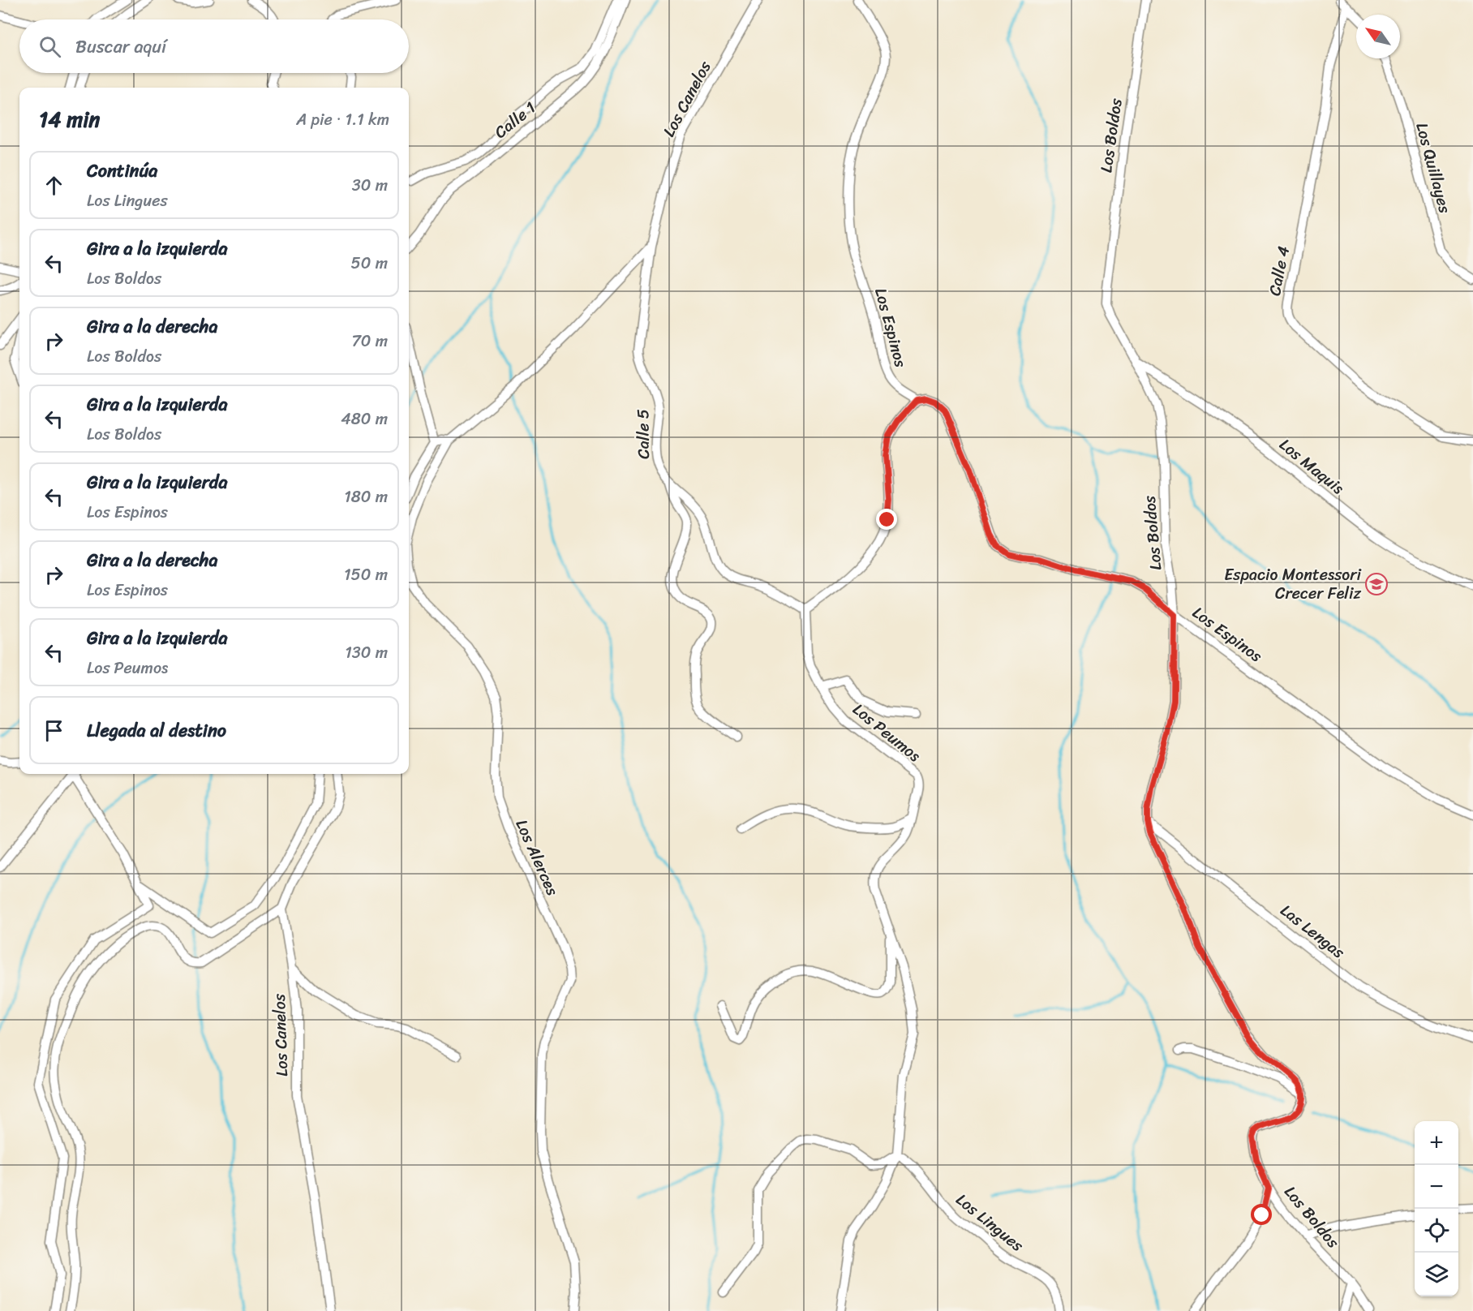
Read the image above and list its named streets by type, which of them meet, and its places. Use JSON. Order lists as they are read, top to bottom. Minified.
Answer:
{"streets":{"street":["Los Canelos","Calle 1","Los Boldos","Los Quillayes","Calle 4","Los Espinos","Calle 5","Los Maquis","Los Peumos","Los Alerces","Las Lengas","Los Lingues"]},"crossings":[["Los Canelos","Calle 5"],["Los Boldos","Los Espinos"],["Los Boldos","Los Maquis"],["Los Boldos","Las Lengas"],["Calle 5","Los Peumos"],["Los Peumos","Los Lingues"]],"places":{"school or university":["Espacio Montessori Crecer Feliz"]},"north":"top left","page":{"search":"Buscar aquí","heading":["14 min","A pie · 1.1 km"],"list":[["Continúa","Los Lingues","30 m"],["Gira a la izquierda","Los Boldos","50 m"],["Gira a la derecha","Los Boldos","70 m"],["Gira a la izquierda","Los Boldos","480 m"],["Gira a la izquierda","Los Espinos","180 m"],["Gira a la derecha","Los Espinos","150 m"],["Gira a la izquierda","Los Peumos","130 m"],"Llegada al destino"],"map_buttons":["+","−"]}}
